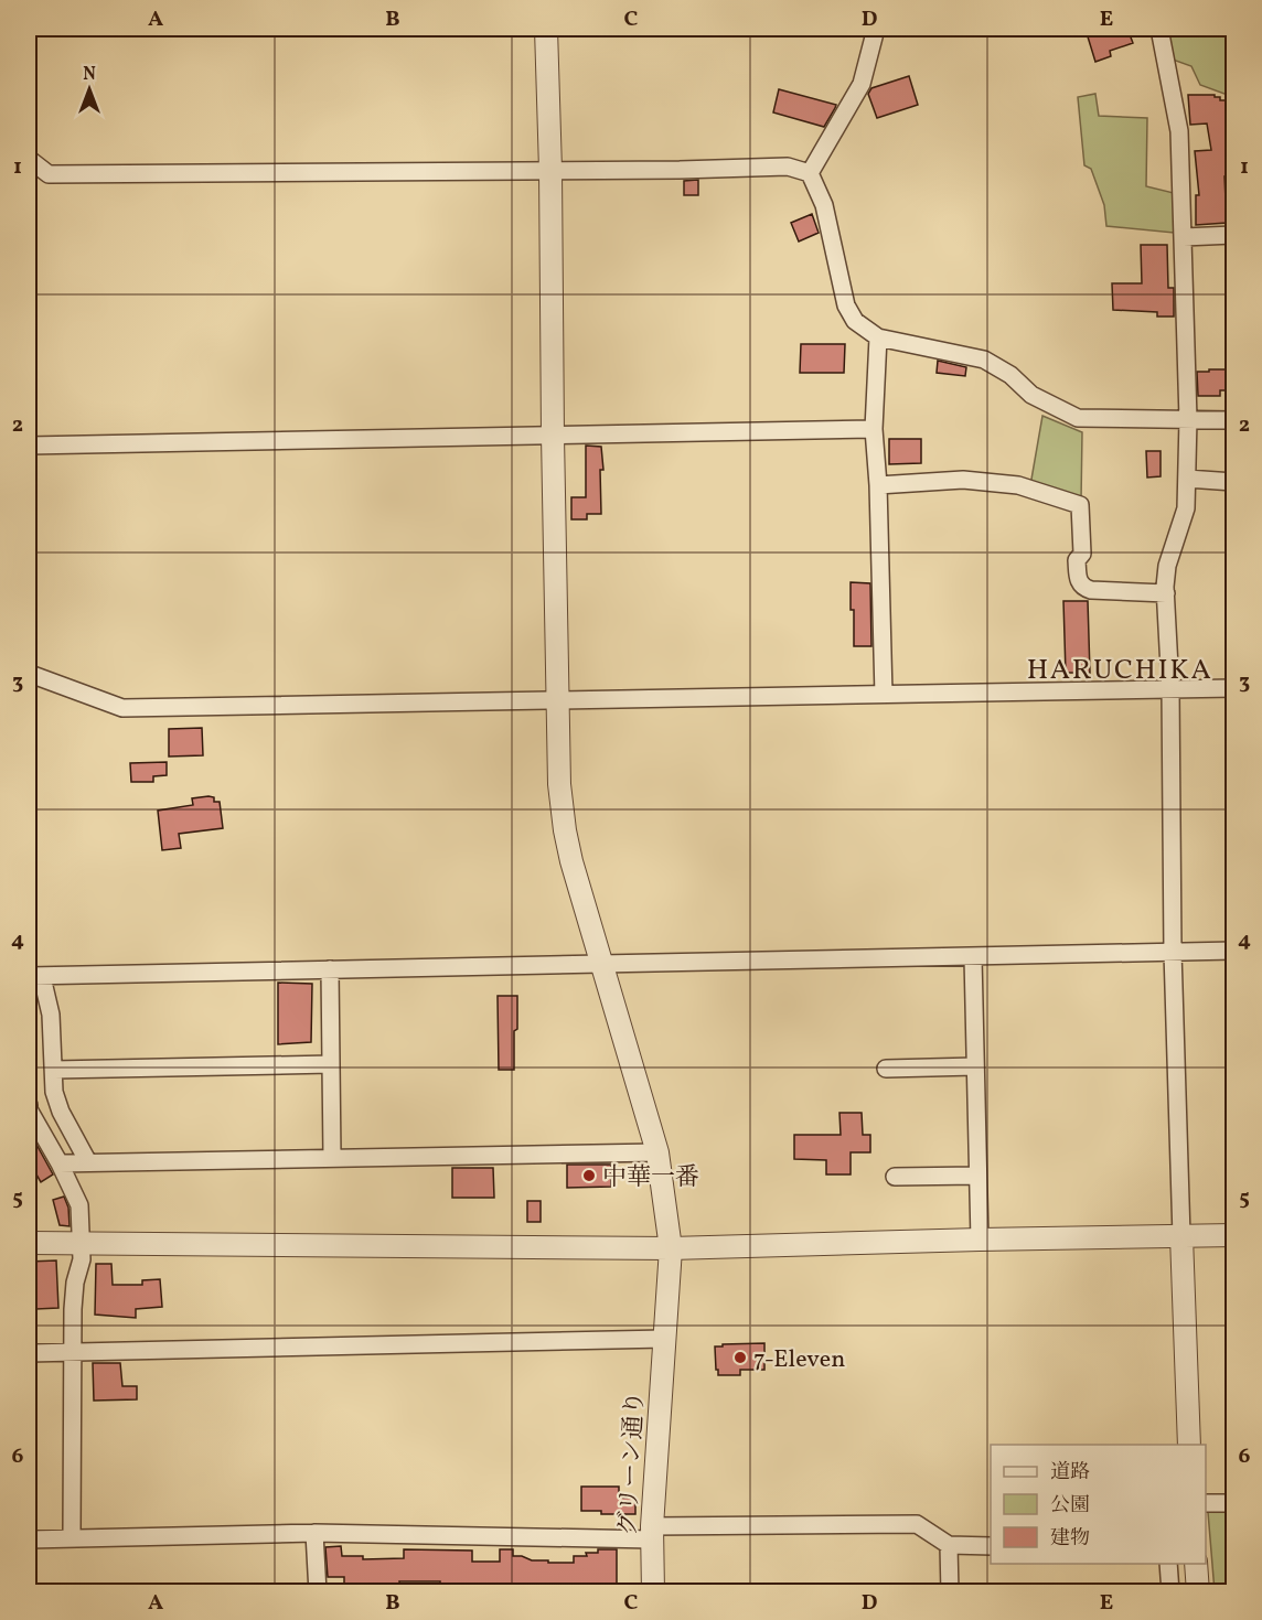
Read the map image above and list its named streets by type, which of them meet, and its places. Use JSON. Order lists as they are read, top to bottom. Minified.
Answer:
{"streets":{"street":["グリーン通り"]},"districts":["HARUCHIKA"],"places":["中華一番","7-Eleven"],"legend":["道路","公園","建物"],"north":"top","grid":{"columns":["A","B","C","D","E"],"rows":["1","2","3","4","5","6"]}}
